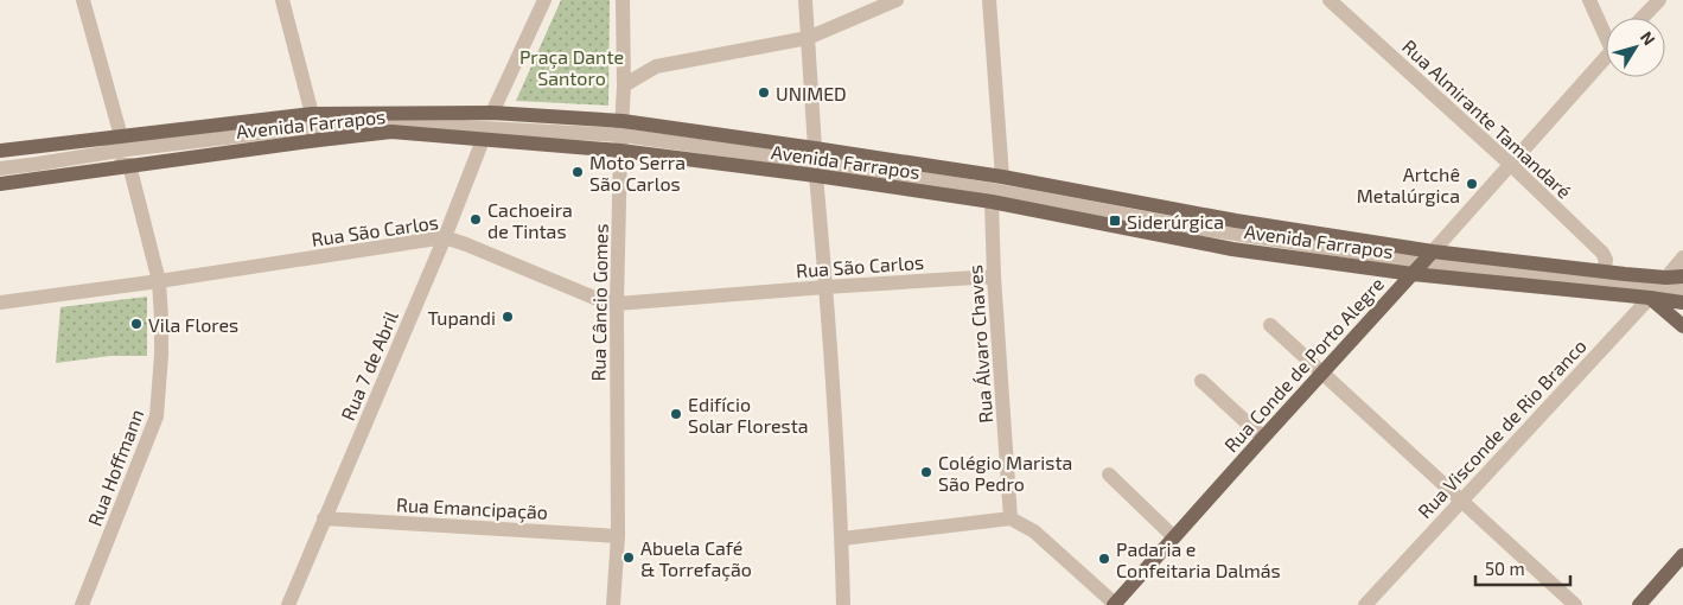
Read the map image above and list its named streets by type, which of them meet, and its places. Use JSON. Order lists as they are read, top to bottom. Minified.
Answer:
{"streets":{"main road":["Avenida Farrapos","Rua Conde de Porto Alegre"],"street":["Rua Almirante Tamandaré","Rua São Carlos","Rua Câncio Gomes","Rua Álvaro Chaves","Rua 7 de Abril","Rua Visconde de Rio Branco","Rua Hoffmann","Rua Emancipação"]},"crossings":[["Rua Almirante Tamandaré","Avenida Farrapos"],["Rua Almirante Tamandaré","Rua Conde de Porto Alegre"],["Avenida Farrapos","Rua Câncio Gomes"],["Avenida Farrapos","Rua Álvaro Chaves"],["Avenida Farrapos","Rua Conde de Porto Alegre"],["Avenida Farrapos","Rua 7 de Abril"],["Avenida Farrapos","Rua Visconde de Rio Branco"],["Avenida Farrapos","Rua Hoffmann"],["Rua São Carlos","Rua Câncio Gomes"],["Rua São Carlos","Rua Álvaro Chaves"],["Rua São Carlos","Rua 7 de Abril"],["Rua São Carlos","Rua Hoffmann"],["Rua Câncio Gomes","Rua Emancipação"],["Rua 7 de Abril","Rua Emancipação"]],"parks":["Praça Dante Santoro"],"places":{"other":["UNIMED","Moto Serra São Carlos","Artchê Metalúrgica","Cachoeira de Tintas","Tupandi","Vila Flores","Edifício Solar Floresta","Colégio Marista São Pedro","Abuela Café & Torrefação","Padaria e Confeitaria Dalmás"],"transit":["Siderúrgica"]},"scale_bar":"50 m","north":"top right"}
